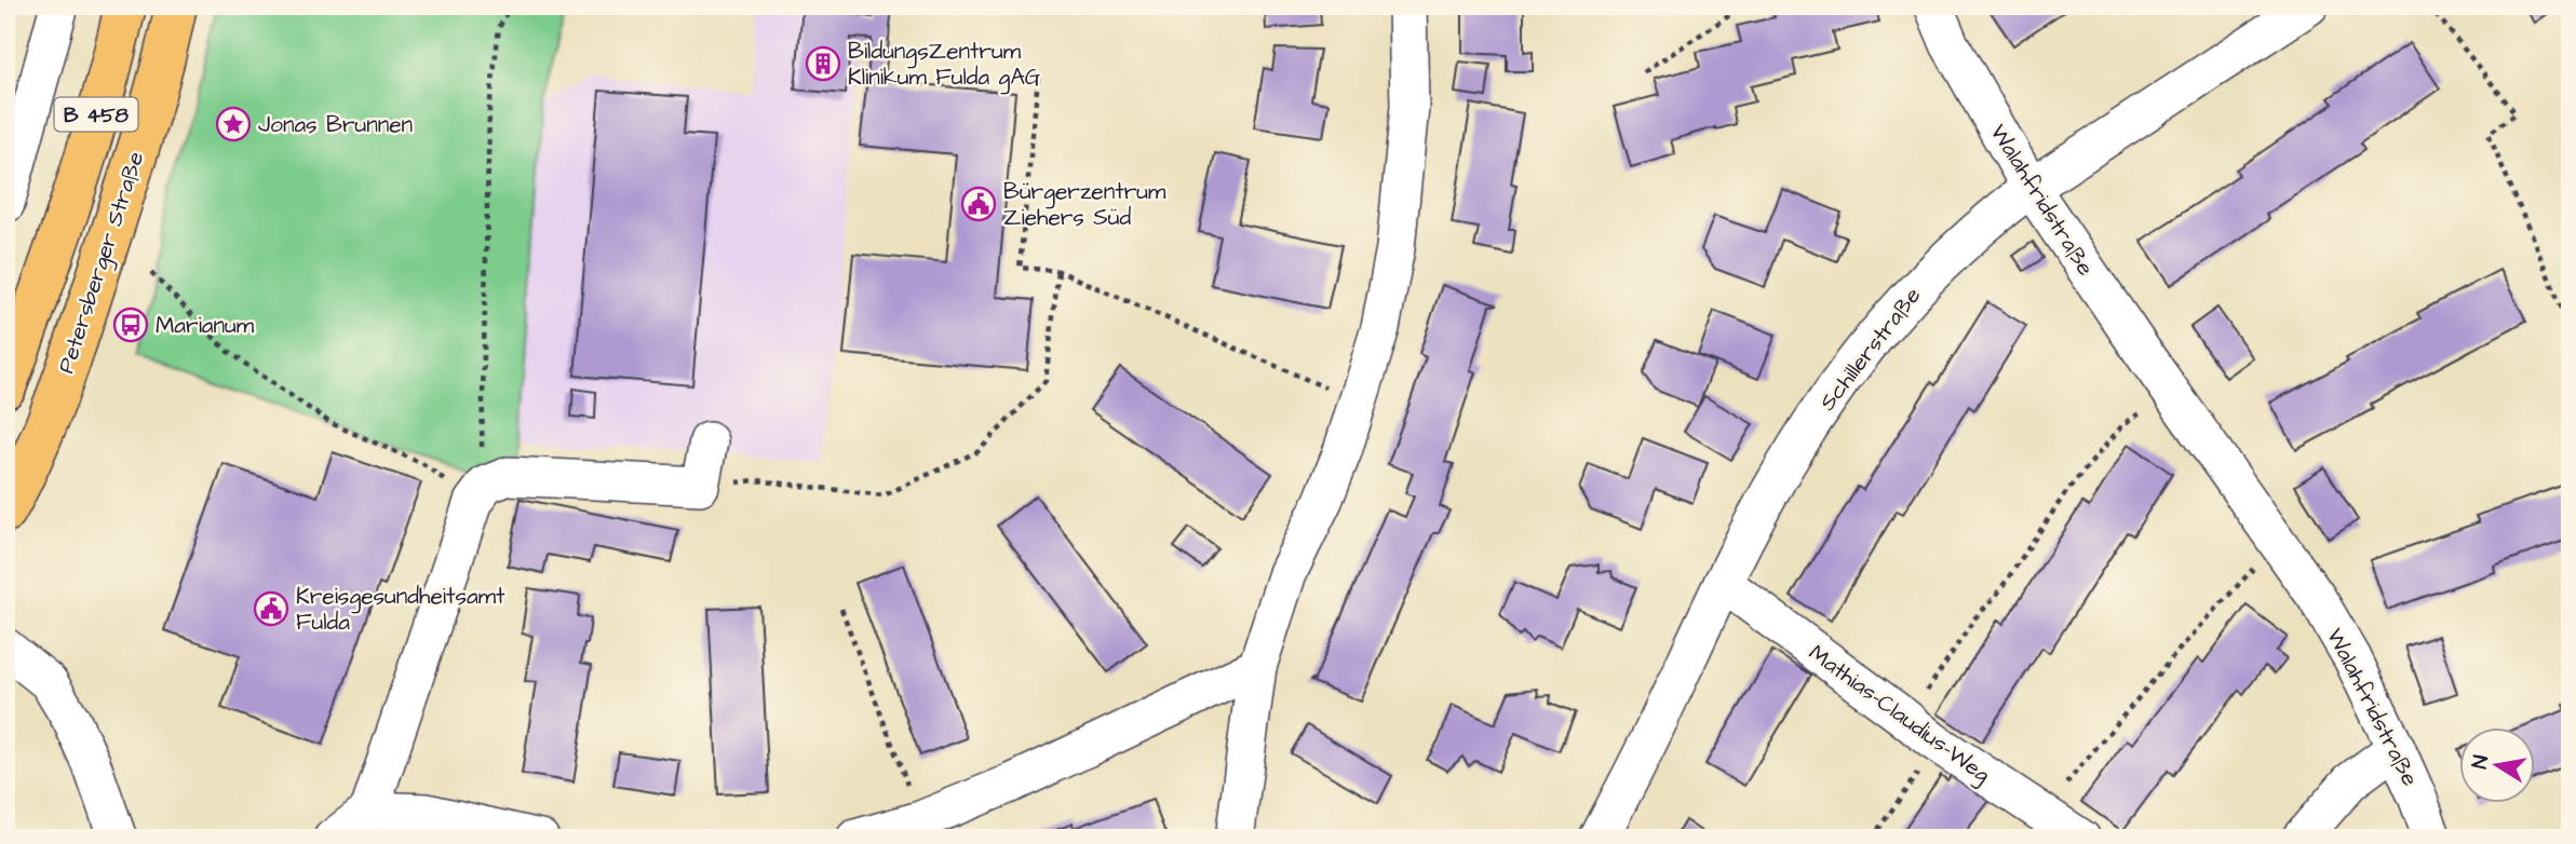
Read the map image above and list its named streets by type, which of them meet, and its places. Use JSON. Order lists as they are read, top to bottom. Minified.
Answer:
{"streets":{"main road":["B 458","Petersberger Straße"],"street":["Walahfridstraße","Schillerstraße","Mathias-Claudius-Weg"]},"crossings":[["Walahfridstraße","Schillerstraße"],["Schillerstraße","Mathias-Claudius-Weg"]],"places":{"building":["BildungsZentrum Klinikum Fulda gAG"],"place":["Jonas Brunnen"],"public building":["Bürgerzentrum Ziehers Süd","Kreisgesundheitsamt Fulda"],"bus stop":["Marianum"]},"north":"left"}
